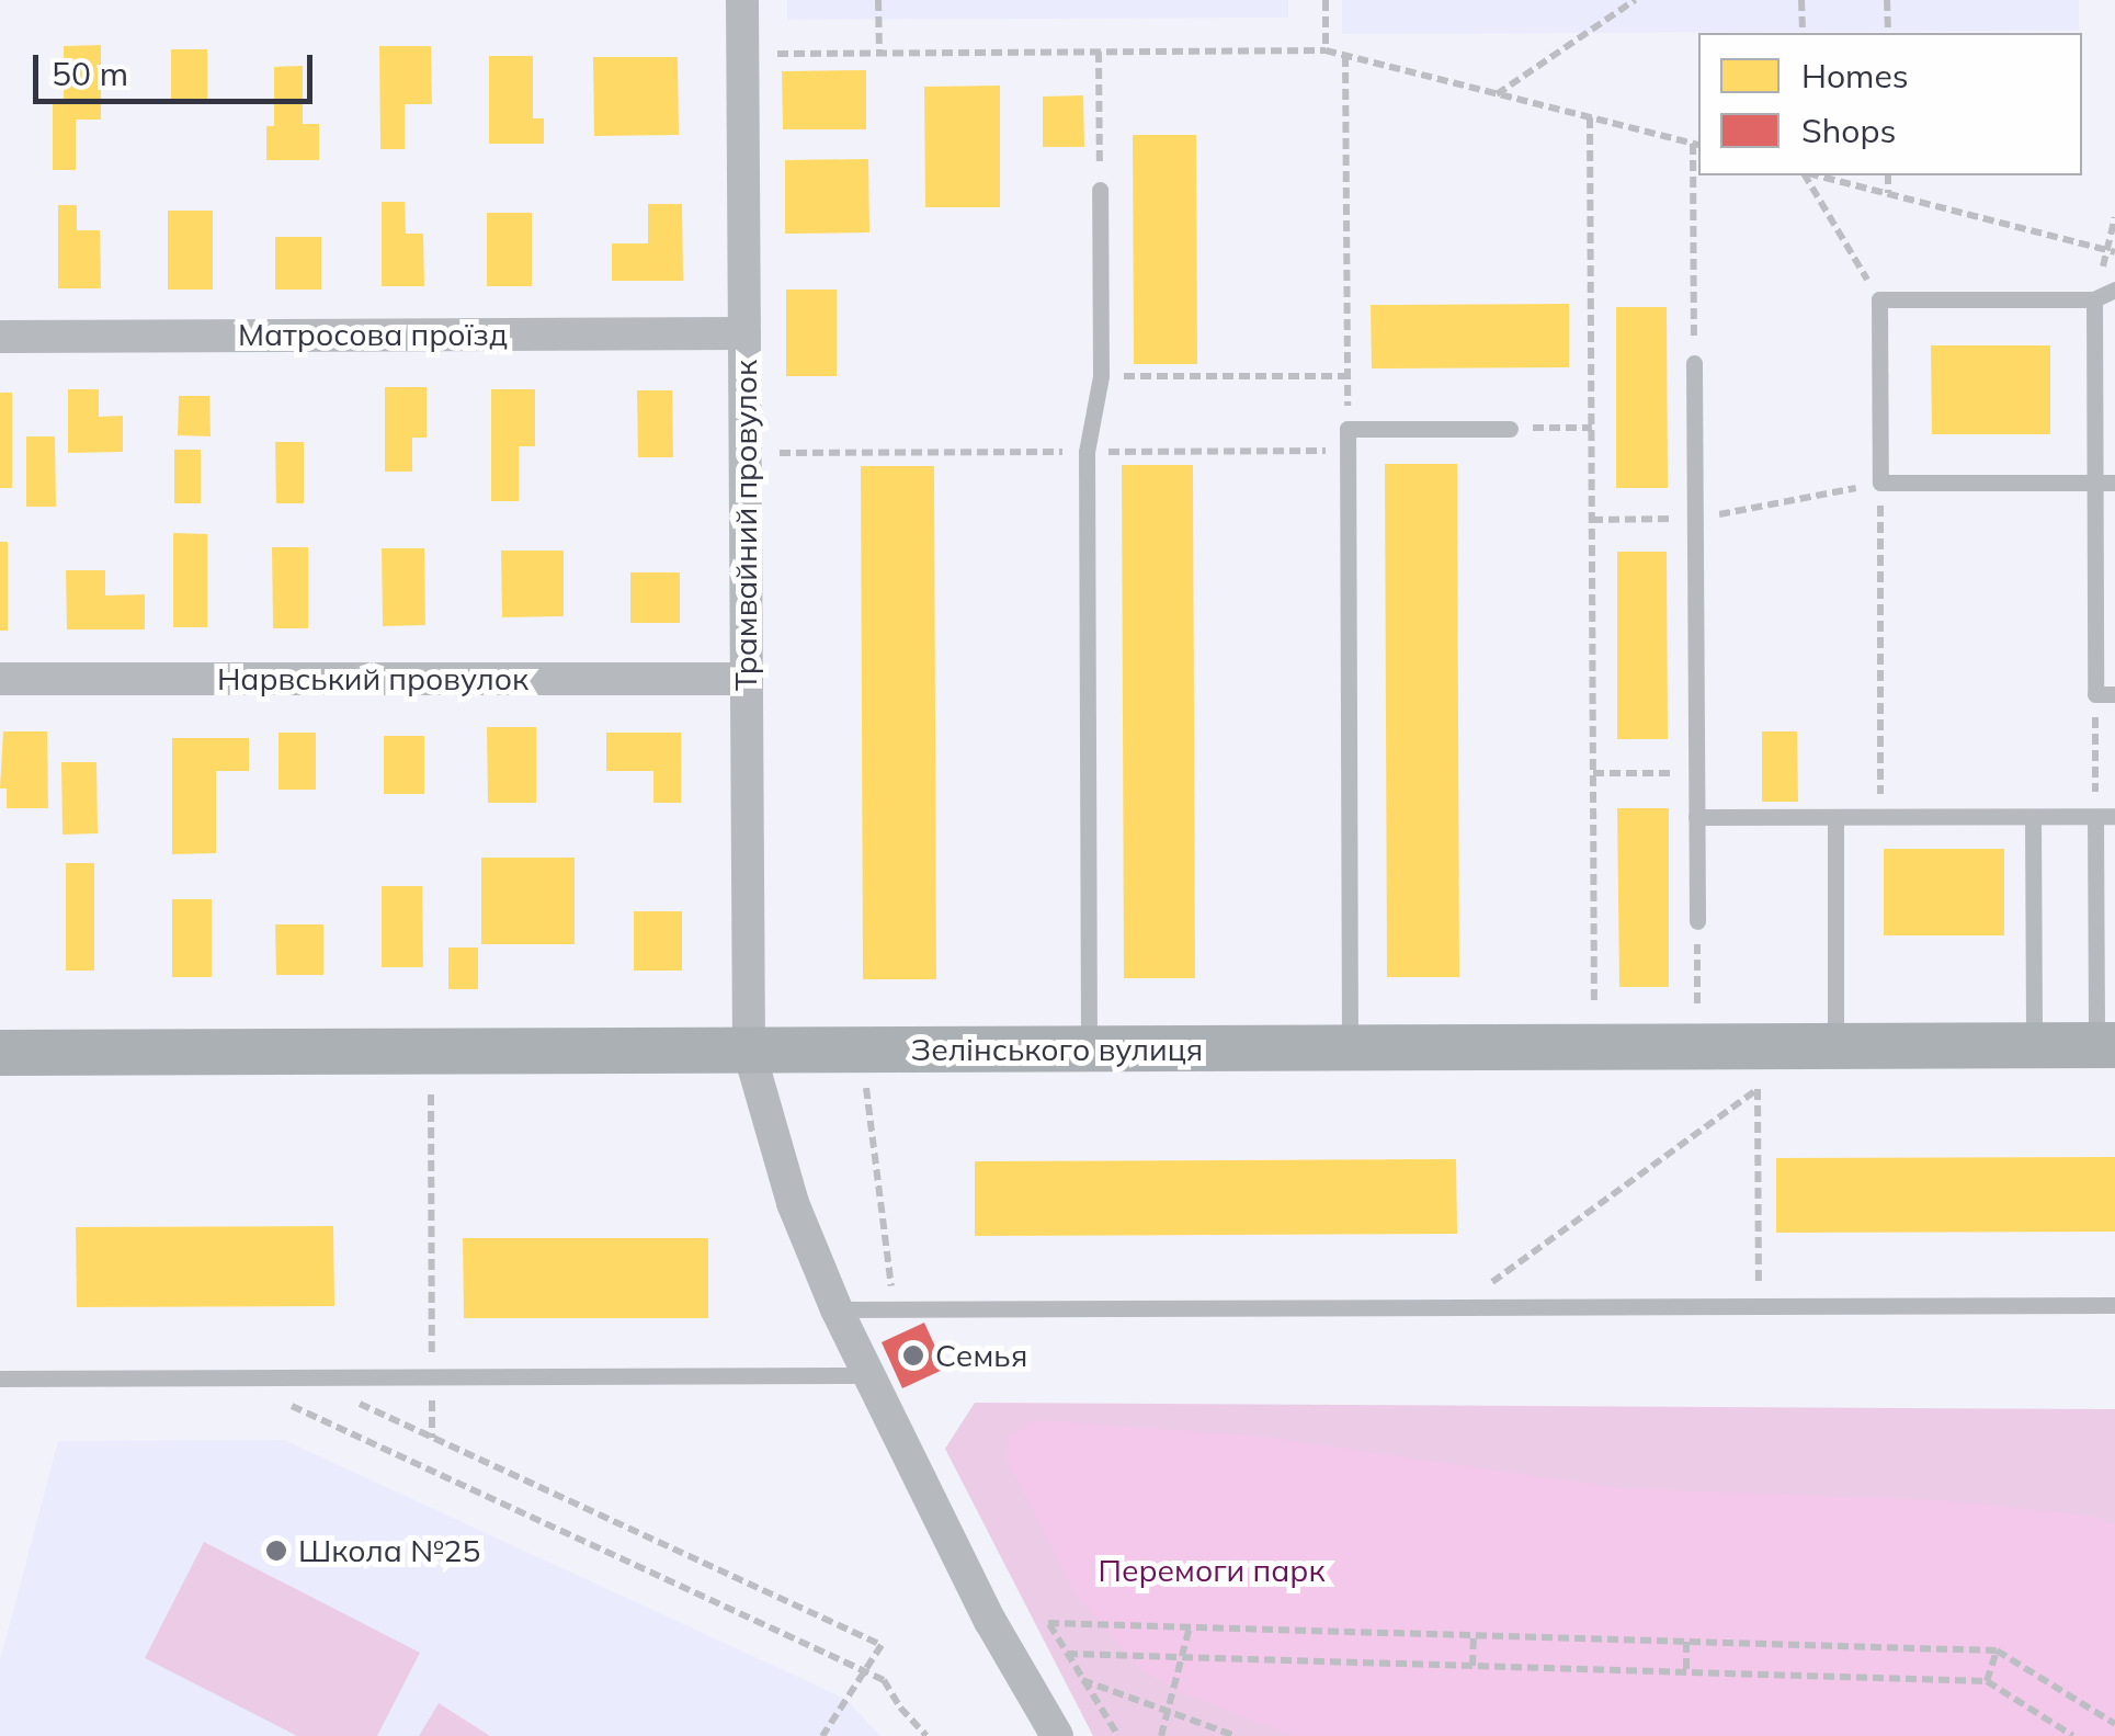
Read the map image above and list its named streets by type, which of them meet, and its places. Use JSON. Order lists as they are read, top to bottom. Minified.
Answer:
{"streets":{"street":["Матросова проїзд","Трамвайний провулок","Нарвський провулок","Зелінського вулиця"]},"crossings":[["Матросова проїзд","Трамвайний провулок"],["Трамвайний провулок","Нарвський провулок"],["Трамвайний провулок","Зелінського вулиця"]],"parks":["Перемоги парк"],"places":["Семья","Школа №25"],"legend":["Homes","Shops"],"scale_bar":"50 m"}
